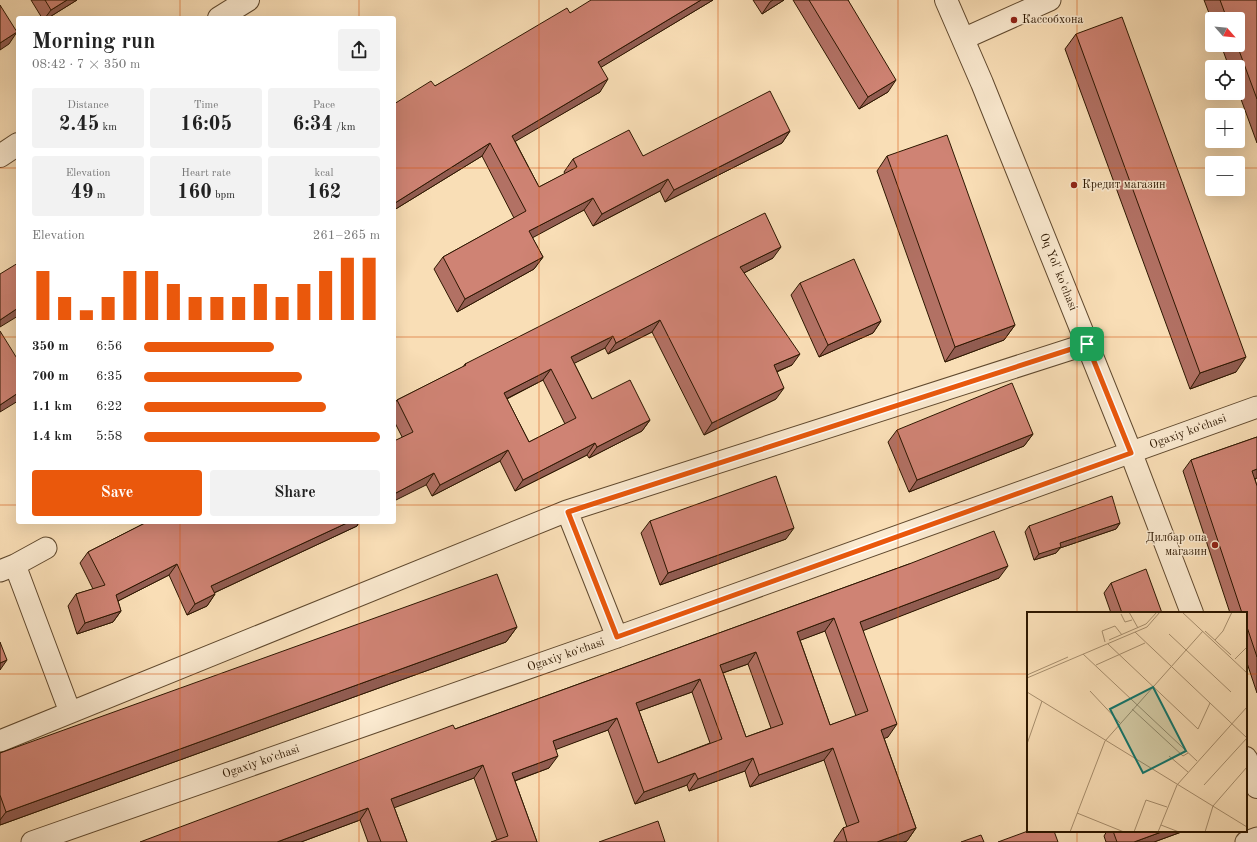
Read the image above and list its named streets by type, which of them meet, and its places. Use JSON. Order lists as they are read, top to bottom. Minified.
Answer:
{"streets":{"street":["Oq Yol' ko'chasi","Ogaxiy koʻchasi"]},"crossings":[["Oq Yol' ko'chasi","Ogaxiy koʻchasi"]],"places":["Кассобхона","Кредит магазин","Дилбар опа магазин"],"north":"bottom right","page":{"map_buttons":["+","−"],"heading":["Morning run","08:42 · 7 × 350 m"],"stats":[["Distance","2.45 km"],["Time","16:05"],["Pace","6:34 /km"],["Elevation","49 m"],["Heart rate","160 bpm"],["kcal","162"]],"chart":["Elevation","261–265 m"],"list":[{"name":"350 m","note":"6:56"},{"name":"700 m","note":"6:35"},{"name":"1.1 km","note":"6:22"},{"name":"1.4 km","note":"5:58"}],"buttons":["Save","Share"]}}
